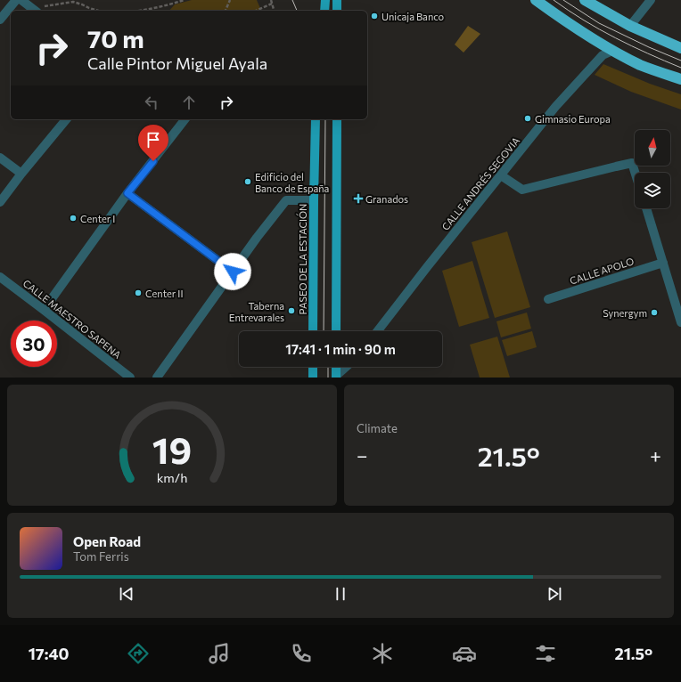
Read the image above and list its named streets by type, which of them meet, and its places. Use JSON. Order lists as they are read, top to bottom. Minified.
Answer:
{"streets":{"main road":["PASEO DE LA ESTACIÓN"],"street":["CALLE ANDRÉS SEGOVIA","CALLE APOLO","CALLE MAESTRO SAPENA"]},"places":{"other":["Unicaja Banco","Gimnasio Europa","Edificio del Banco de España","Center I","Center II","Taberna Entrevarales","Synergym"],"health":["Granados"]},"north":"top","page":{"turn":["70 m","Calle Pintor Miguel Ayala"],"limit":"30","trip":"17:41 · 1 min · 90 m","tile":"Climate","heat":["−","21.5°","+"],"song":["Open Road","Tom Ferris"],"tabs":["17:40","21.5°"],"gauge":["19","km/h"]}}
